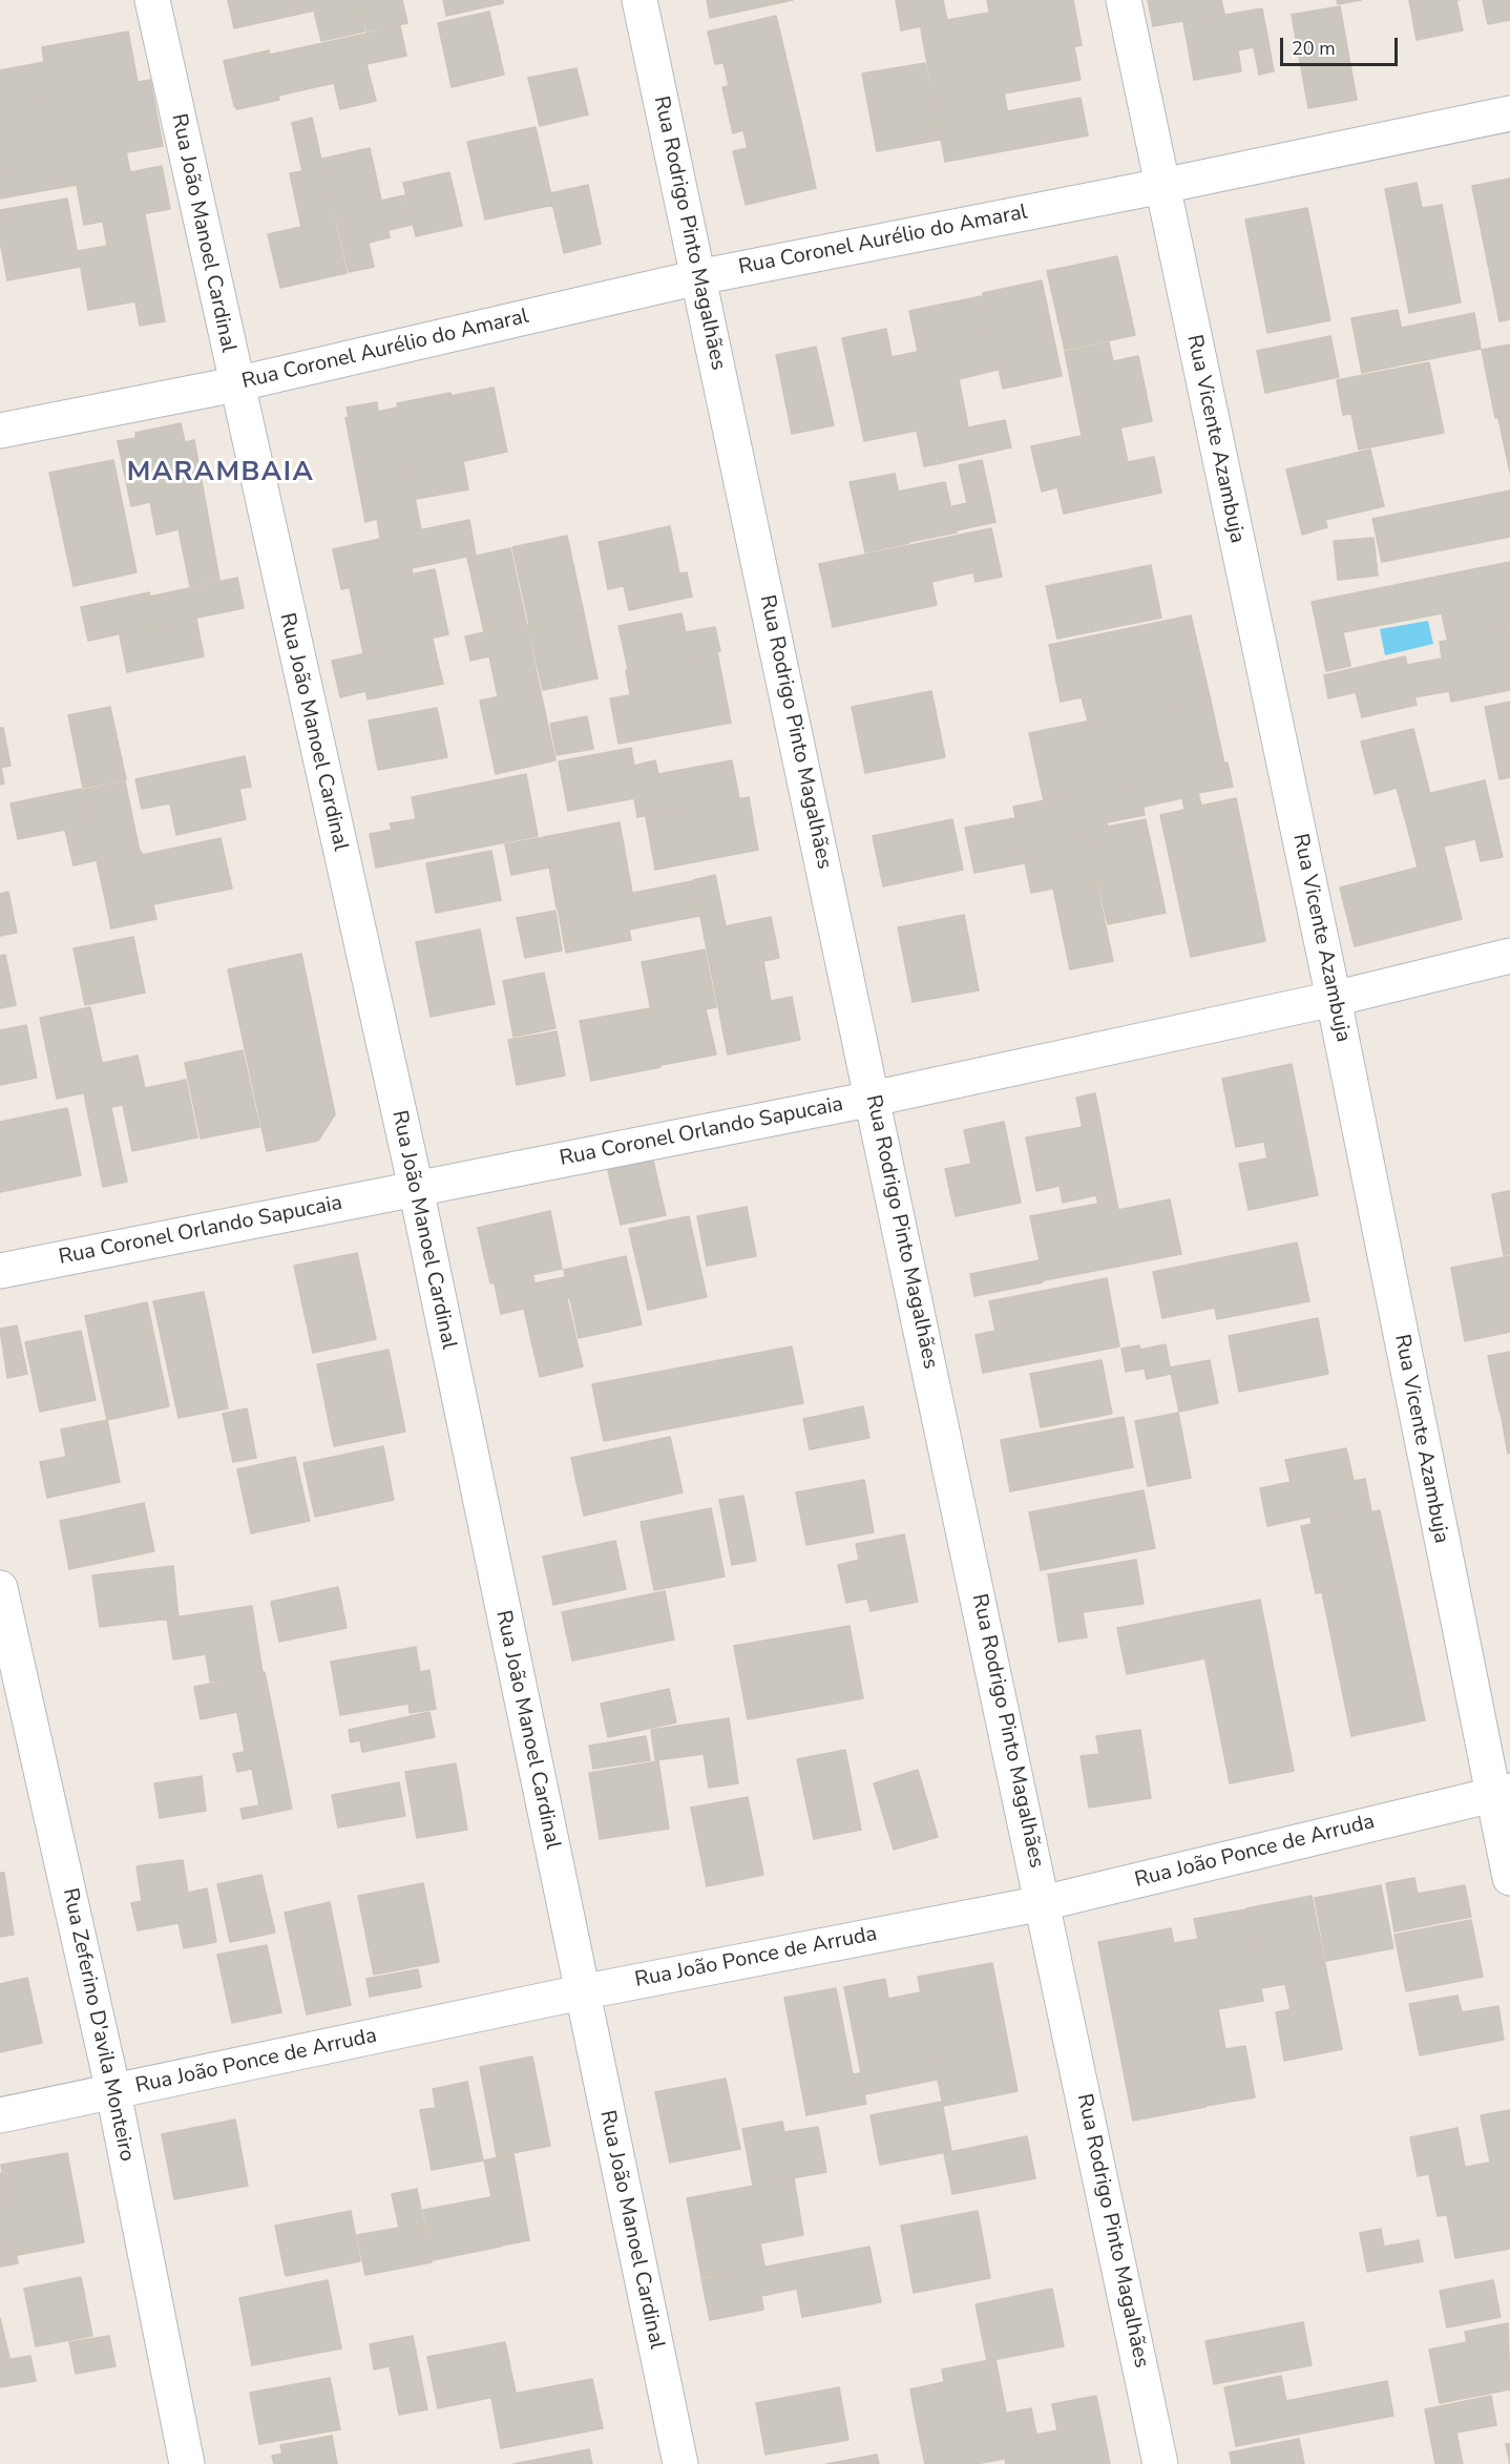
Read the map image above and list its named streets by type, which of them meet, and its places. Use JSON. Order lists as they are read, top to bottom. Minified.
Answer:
{"streets":{"street":["Rua João Manoel Cardinal","Rua Rodrigo Pinto Magalhães","Rua Coronel Aurélio do Amaral","Rua Vicente Azambuja","Rua Coronel Orlando Sapucaia","Rua João Ponce de Arruda","Rua Zeferino D'avila Monteiro"]},"crossings":[["Rua João Manoel Cardinal","Rua Coronel Aurélio do Amaral"],["Rua João Manoel Cardinal","Rua Coronel Orlando Sapucaia"],["Rua João Manoel Cardinal","Rua João Ponce de Arruda"],["Rua Rodrigo Pinto Magalhães","Rua Coronel Aurélio do Amaral"],["Rua Rodrigo Pinto Magalhães","Rua Coronel Orlando Sapucaia"],["Rua Rodrigo Pinto Magalhães","Rua João Ponce de Arruda"],["Rua Coronel Aurélio do Amaral","Rua Vicente Azambuja"],["Rua Vicente Azambuja","Rua Coronel Orlando Sapucaia"],["Rua Vicente Azambuja","Rua João Ponce de Arruda"],["Rua João Ponce de Arruda","Rua Zeferino D'avila Monteiro"]],"districts":["MARAMBAIA"],"scale_bar":"20 m"}
